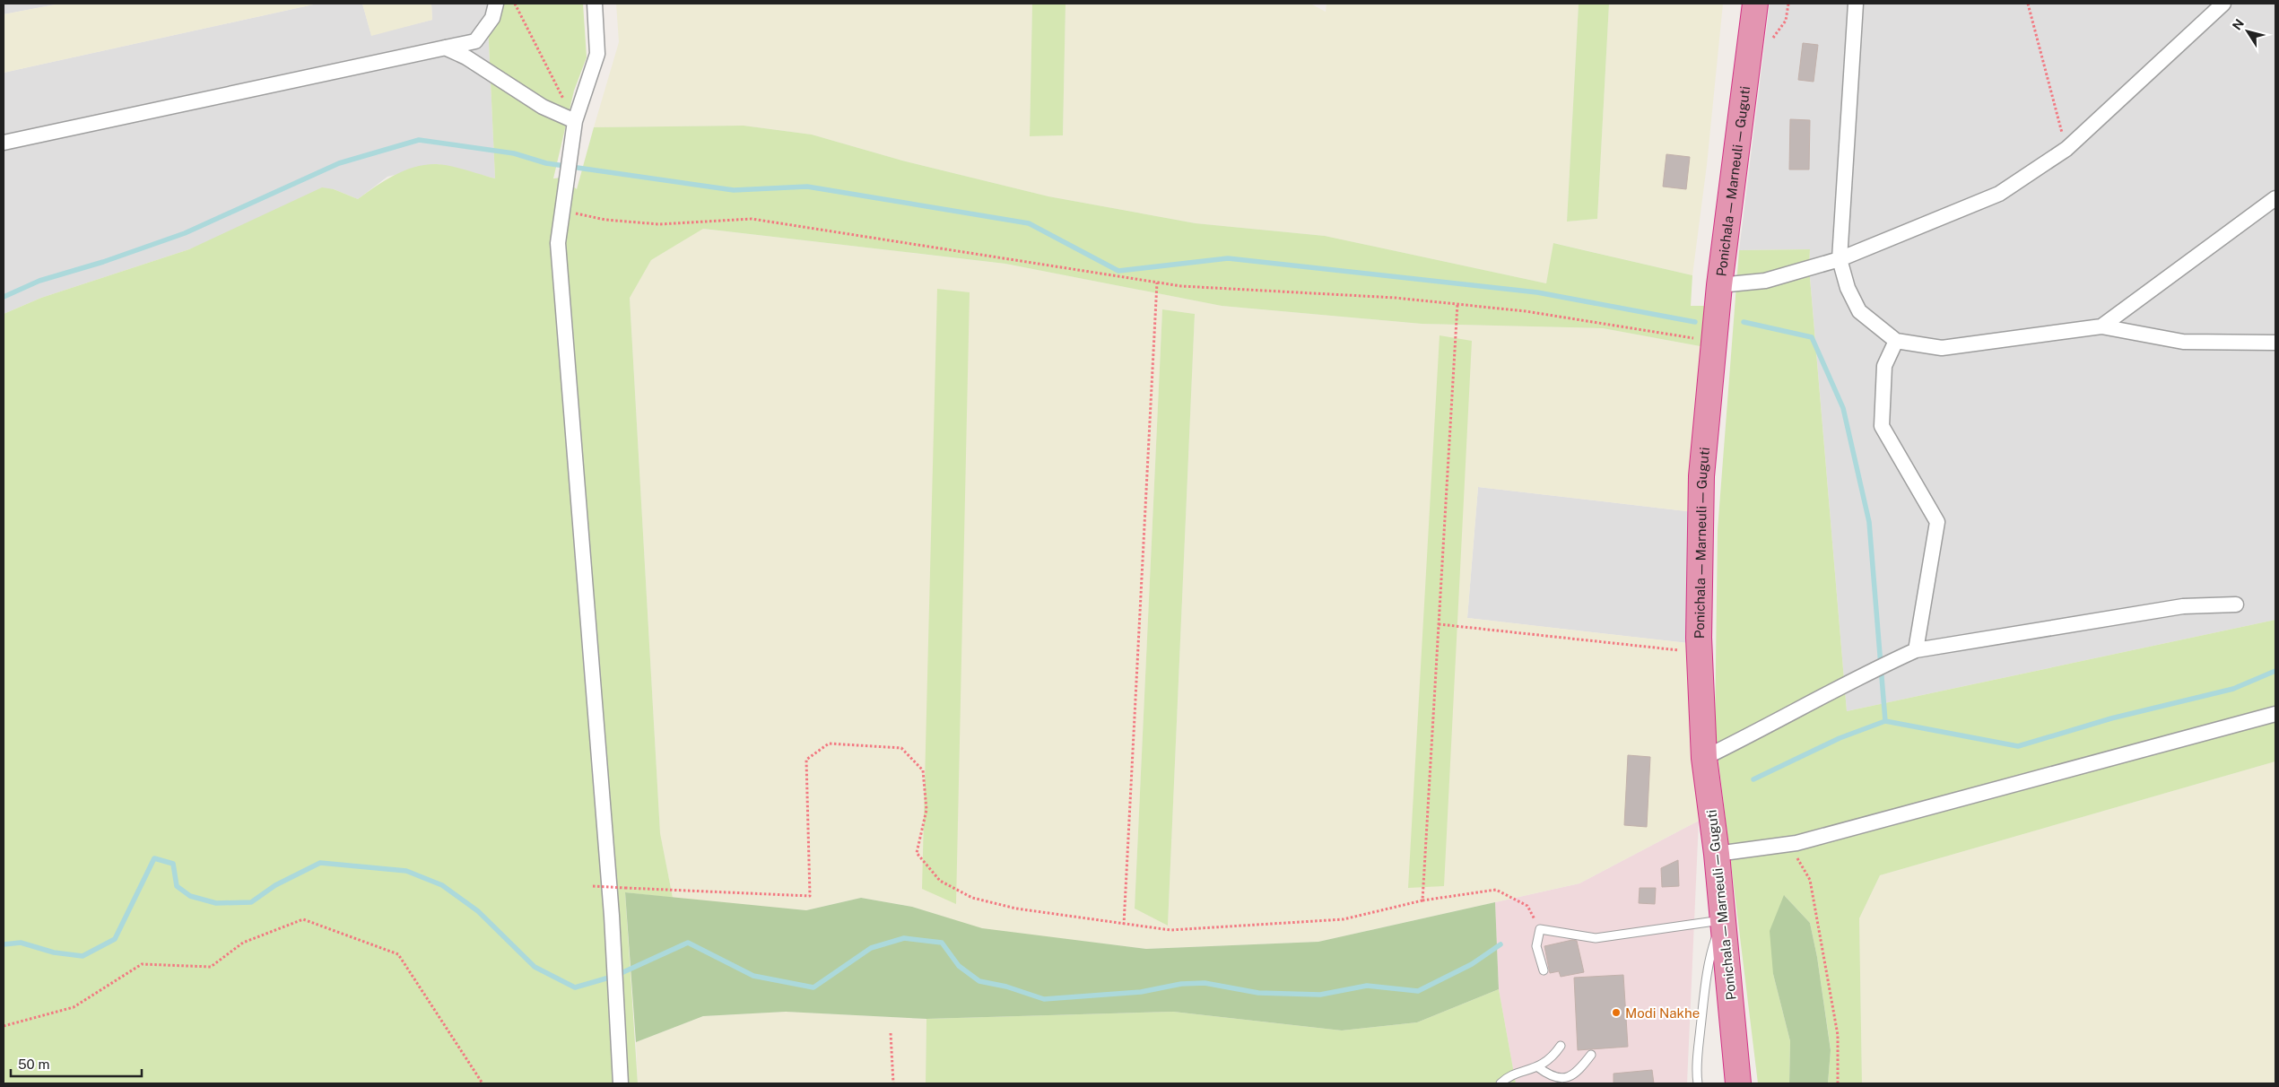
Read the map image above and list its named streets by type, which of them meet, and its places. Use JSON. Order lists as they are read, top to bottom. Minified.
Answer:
{"streets":{"highway":["Ponichala — Marneuli — Guguti"]},"places":["Modi Nakhe"],"scale_bar":"50 m","north":"top left"}
